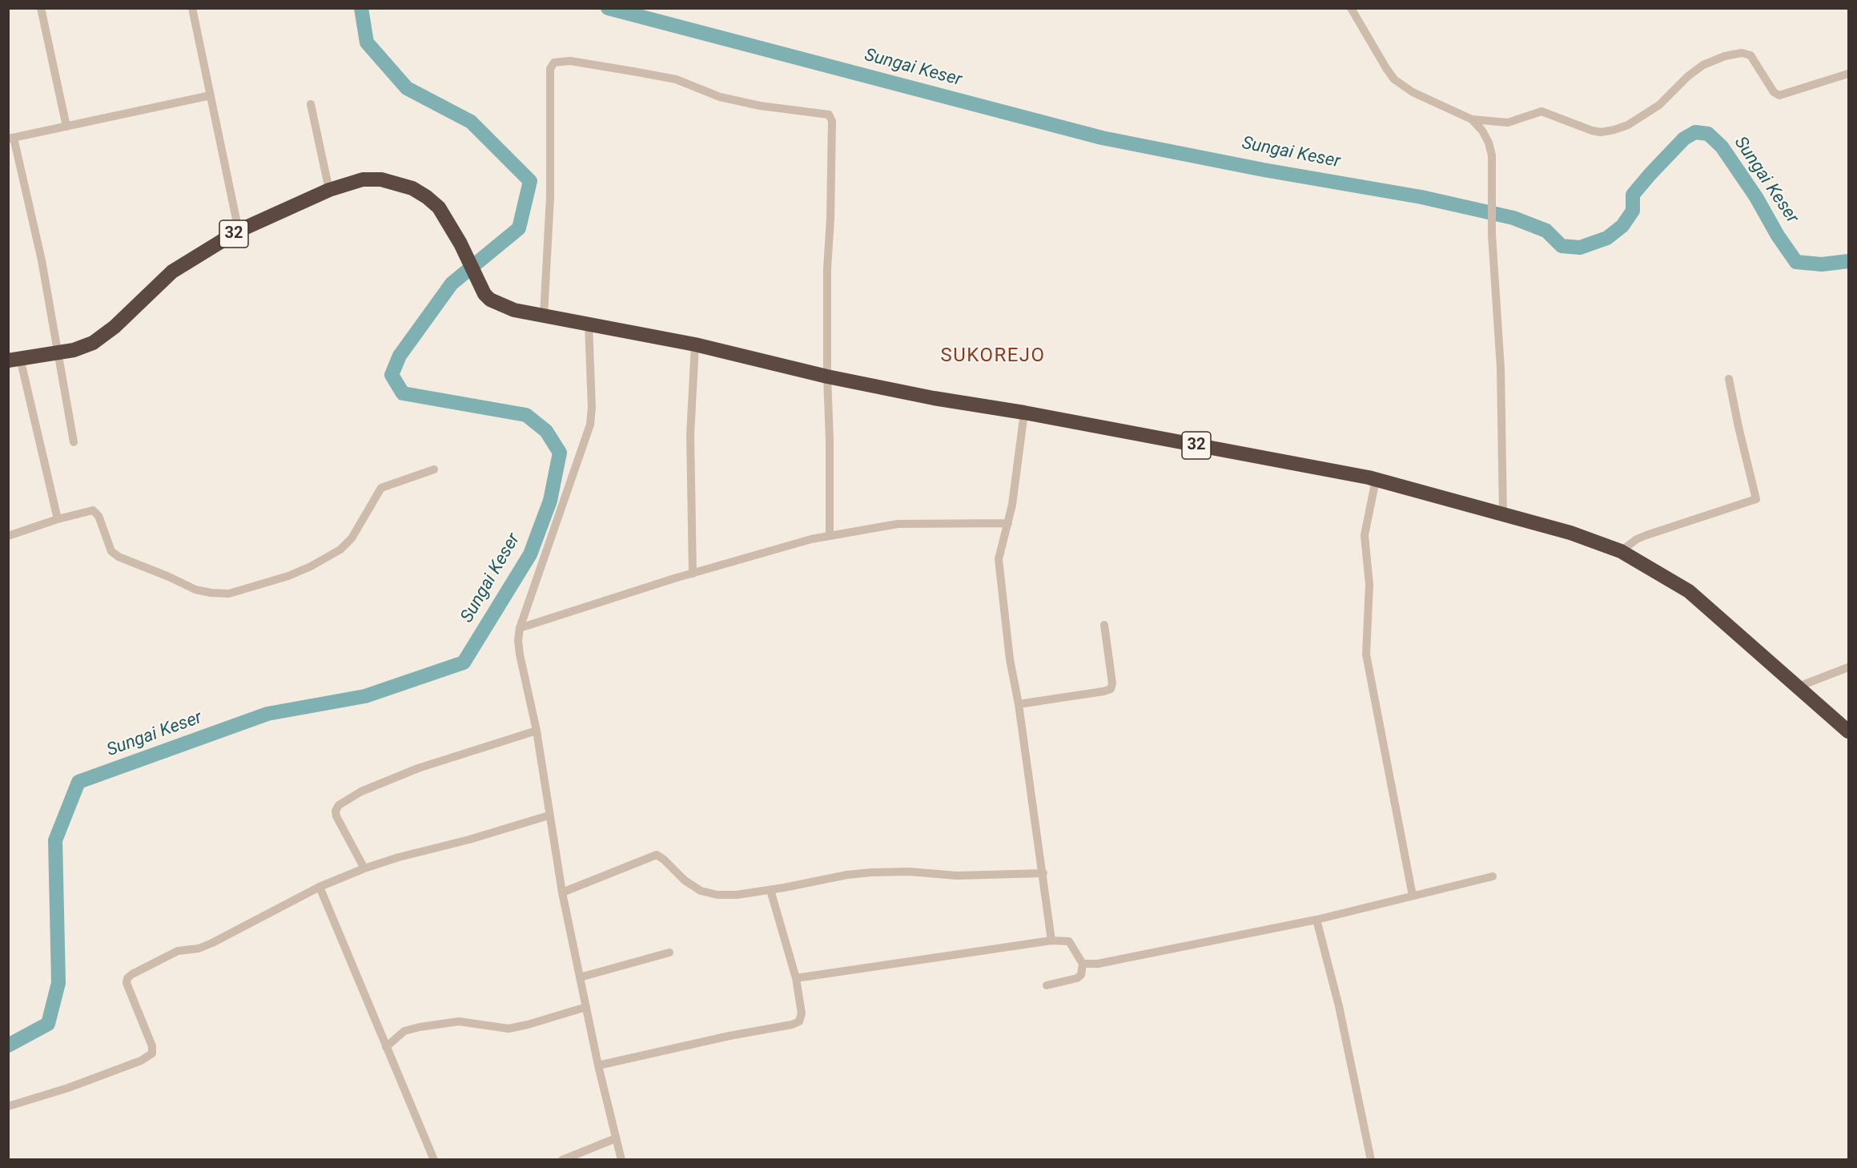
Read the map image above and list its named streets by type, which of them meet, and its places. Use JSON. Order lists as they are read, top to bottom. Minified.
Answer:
{"streets":{"highway":["32"]},"districts":["SUKOREJO"],"water":["Sungai Keser"]}
